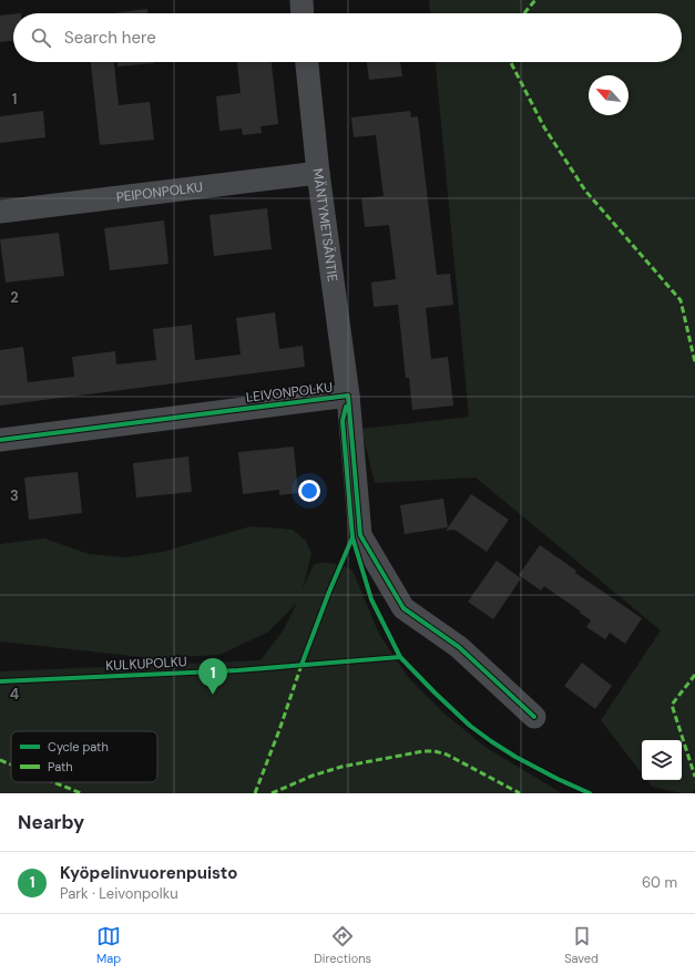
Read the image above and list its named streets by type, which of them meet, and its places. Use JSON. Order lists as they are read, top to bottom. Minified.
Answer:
{"streets":{"street":["PEIPONPOLKU","MÄNTYMETSÄNTIE","LEIVONPOLKU"],"cycle path":["KULKUPOLKU"]},"crossings":[["PEIPONPOLKU","MÄNTYMETSÄNTIE"],["MÄNTYMETSÄNTIE","LEIVONPOLKU"]],"legend":["Cycle path","Path"],"north":"top left","page":{"search":"Search here","pins":"1","heading":"Nearby","list":[{"mark":"1","name":"Kyöpelinvuorenpuisto","note":"Park · Leivonpolku","value":"60 m"}],"nav":["Map","Directions","Saved"]},"grid":{"rows":["1","2","3","4"]}}
